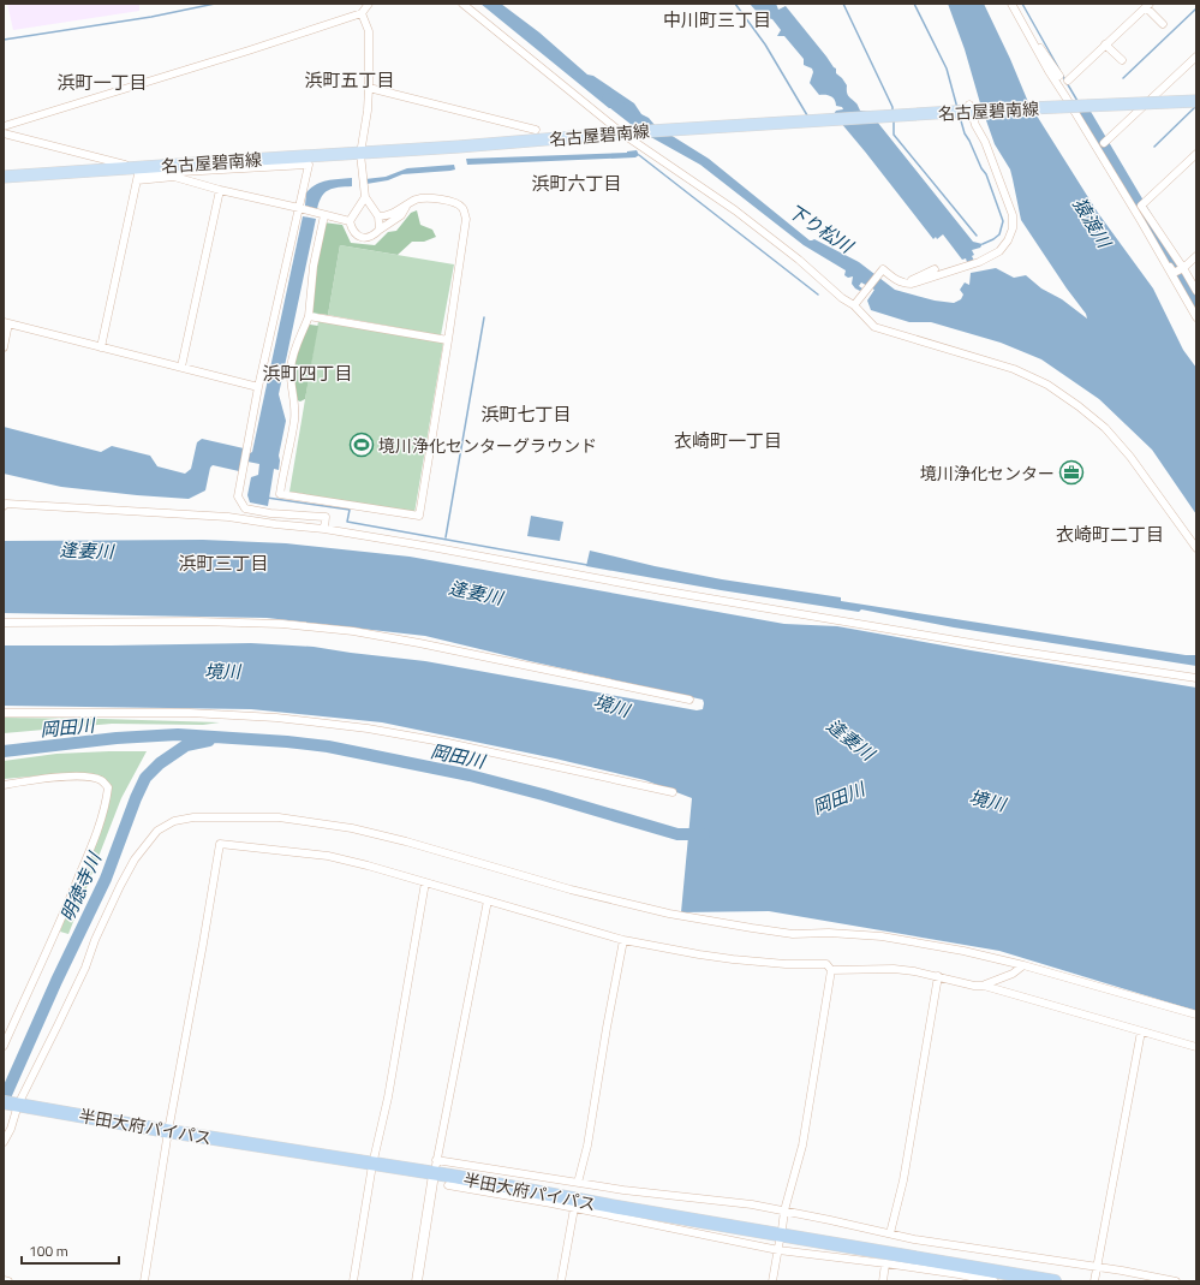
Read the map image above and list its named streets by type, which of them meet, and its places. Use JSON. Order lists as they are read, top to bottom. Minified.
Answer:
{"streets":{"highway":["半田大府パイパス"],"main road":["名古屋碧南線"]},"districts":["中川町三丁目","浜町五丁目","浜町一丁目","浜町六丁目","浜町四丁目","浜町七丁目","衣崎町一丁目","衣崎町二丁目","浜町三丁目"],"water":["猿渡川","下り松川","逢妻川","境川","岡田川","明徳寺川"],"places":{"sports":["境川浄化センターグラウンド"],"office":["境川浄化センター"]},"scale_bar":"100 m"}
